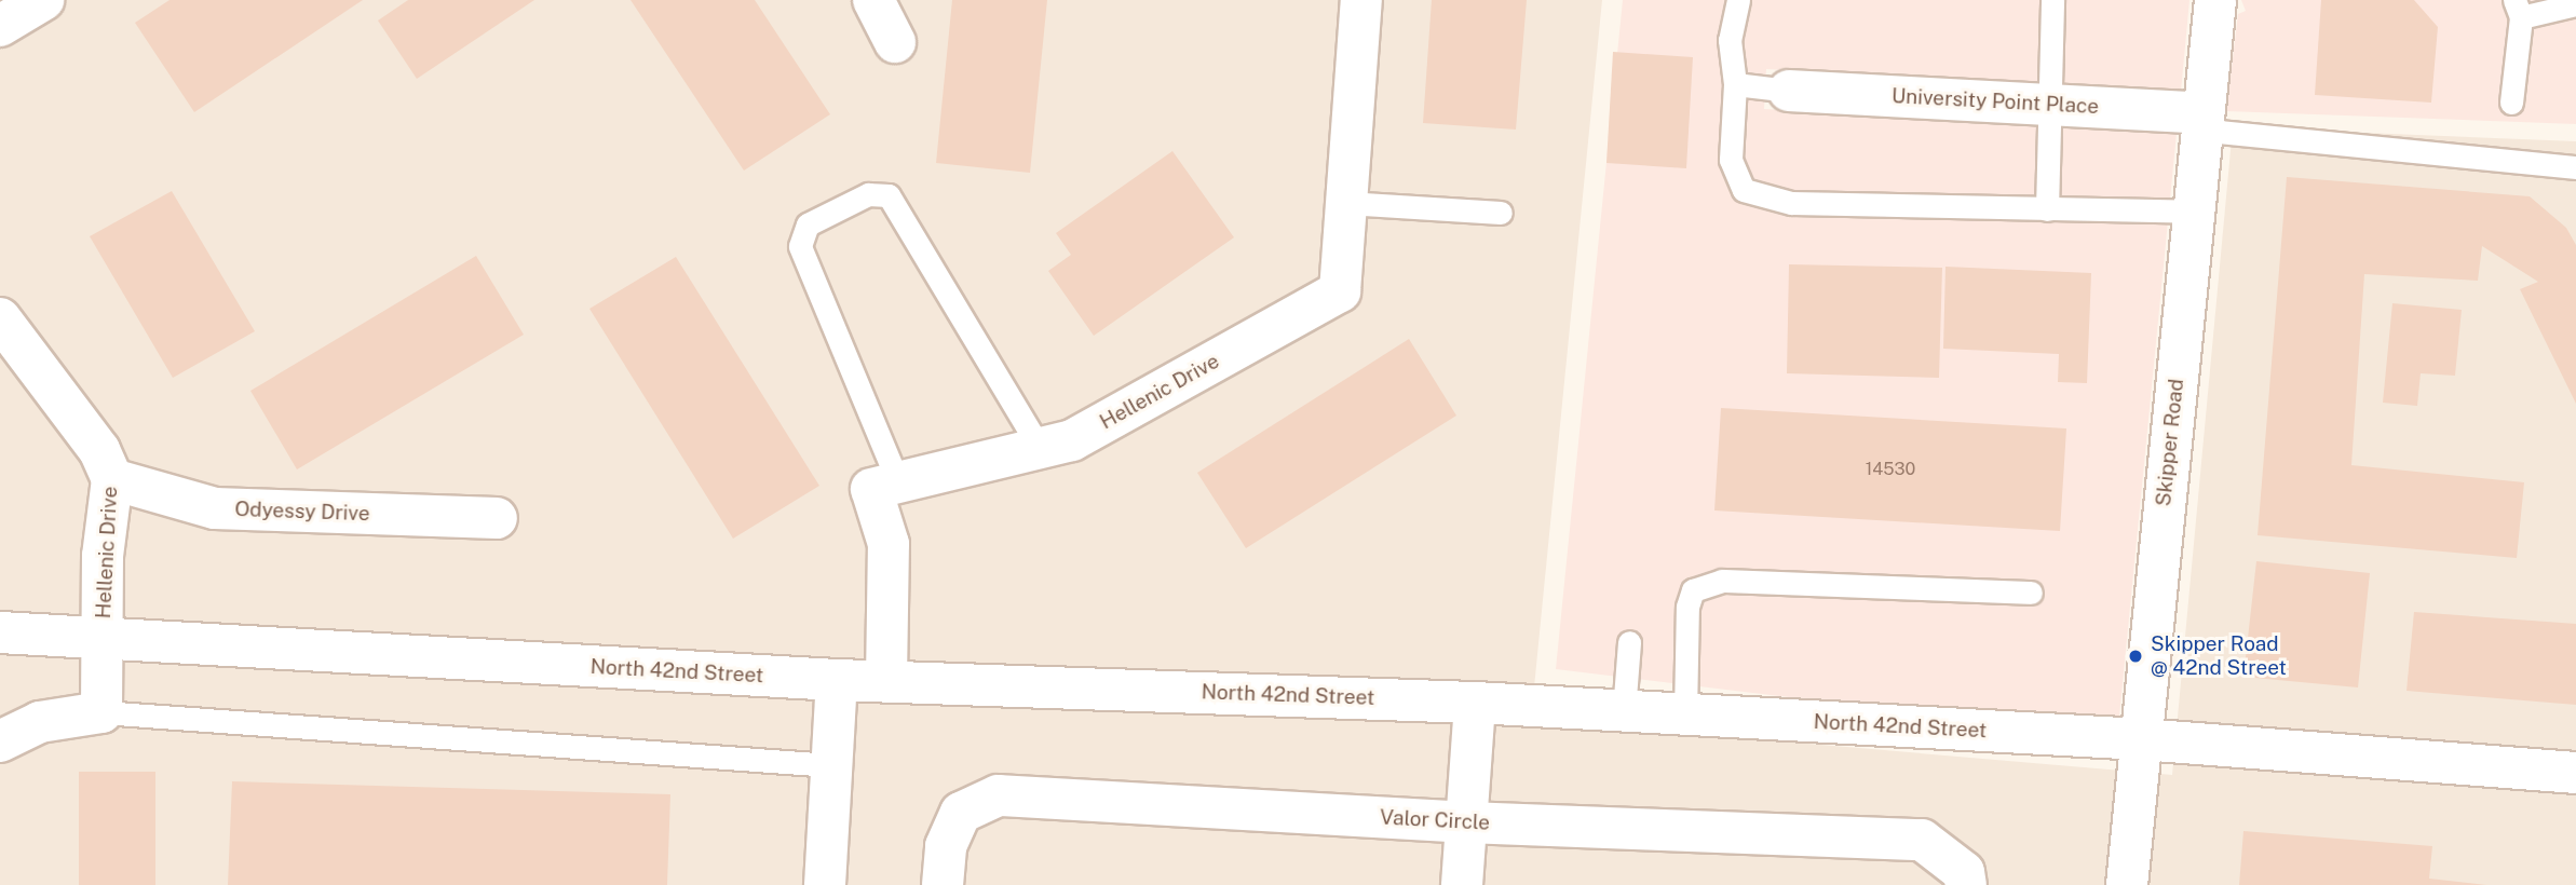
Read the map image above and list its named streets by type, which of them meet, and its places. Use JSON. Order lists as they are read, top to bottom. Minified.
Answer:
{"streets":{"street":["University Point Place","Hellenic Drive","Skipper Road","Odyessy Drive","North 42nd Street","Valor Circle"]},"crossings":[["University Point Place","Skipper Road"],["Hellenic Drive","Odyessy Drive"],["Hellenic Drive","North 42nd Street"],["Skipper Road","North 42nd Street"]],"places":["Skipper Road @ 42nd Street"],"house_numbers":["14530"]}
